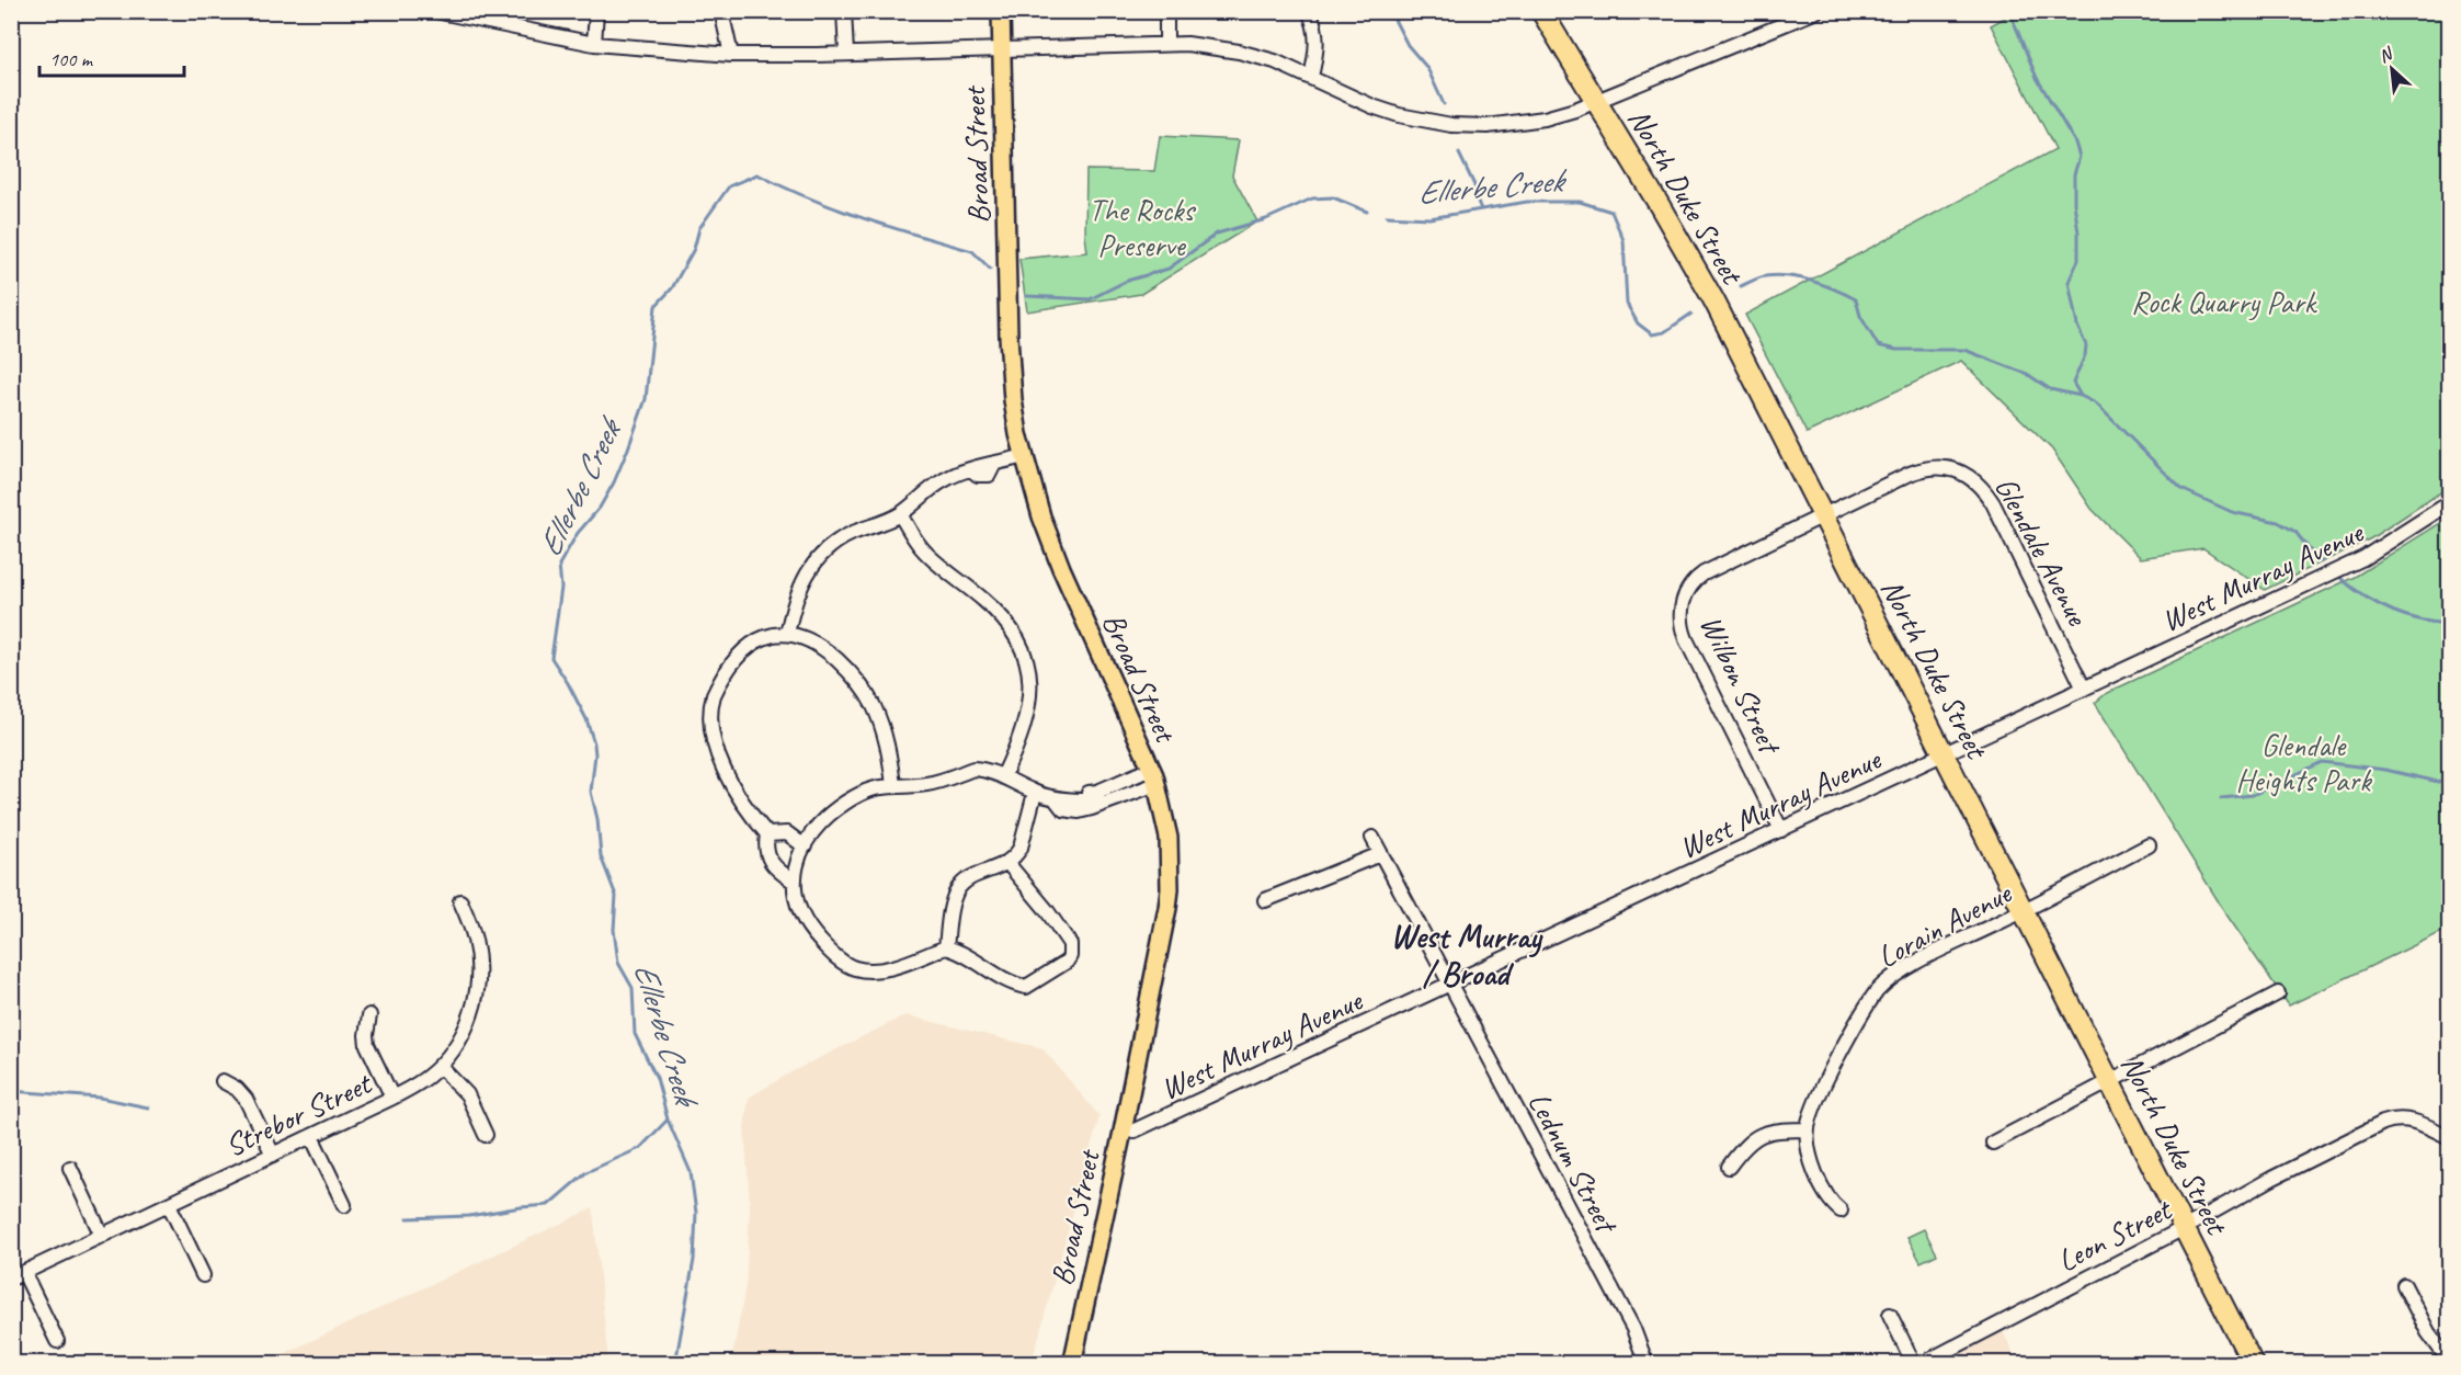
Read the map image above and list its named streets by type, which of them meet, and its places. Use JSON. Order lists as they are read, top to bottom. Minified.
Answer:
{"streets":{"highway":["North Duke Street"],"main road":["Broad Street"],"street":["Glendale Avenue","West Murray Avenue","Wilbon Street","Lorain Avenue","Strebor Street","Lednum Street","Leon Street"]},"crossings":[["Broad Street","West Murray Avenue"],["North Duke Street","Glendale Avenue"],["North Duke Street","West Murray Avenue"],["North Duke Street","Wilbon Street"],["North Duke Street","Lorain Avenue"],["North Duke Street","Leon Street"],["Glendale Avenue","West Murray Avenue"],["Glendale Avenue","Wilbon Street"],["West Murray Avenue","Wilbon Street"],["West Murray Avenue","Lednum Street"]],"districts":["West Murray / Broad"],"water":["Ellerbe Creek"],"parks":["The Rocks Preserve","Rock Quarry Park","Glendale Heights Park"],"scale_bar":"100 m","north":"top left"}
